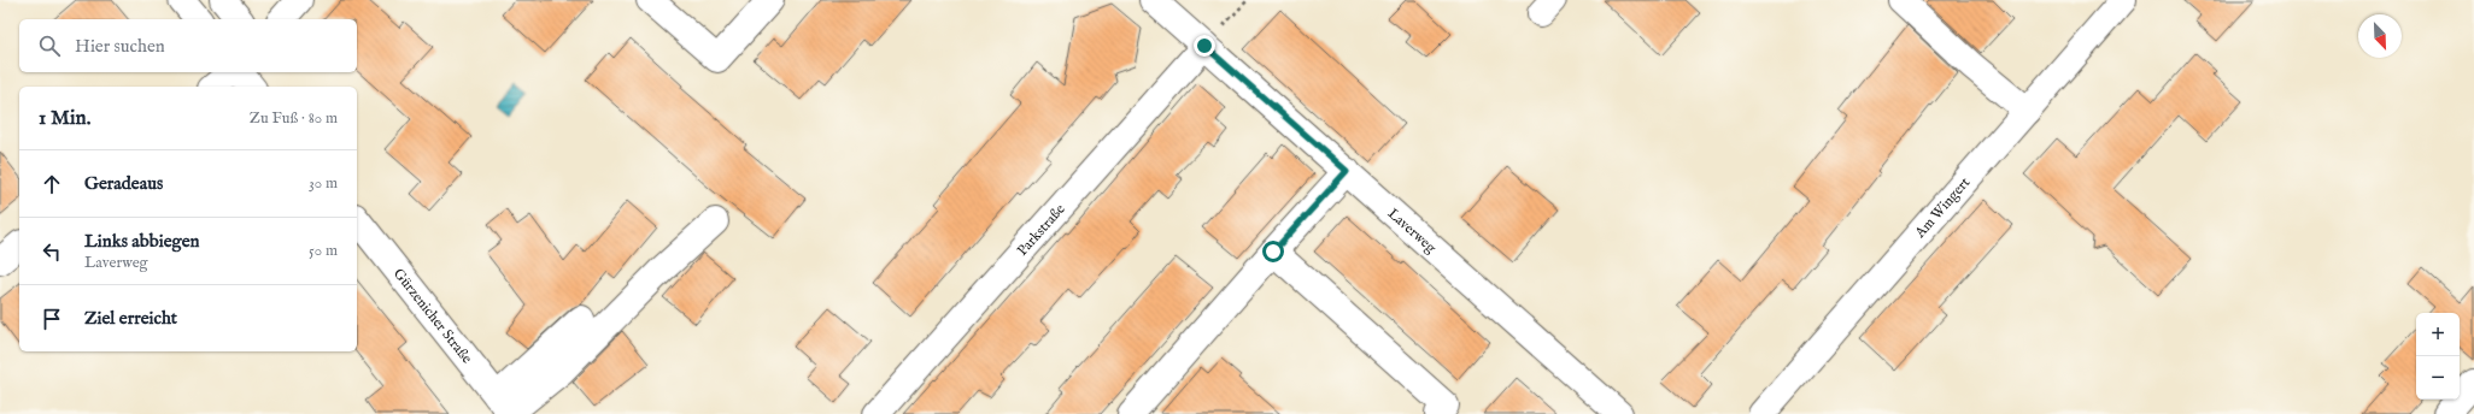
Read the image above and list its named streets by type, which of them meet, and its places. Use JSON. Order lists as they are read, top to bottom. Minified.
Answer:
{"streets":{"street":["Am Wingert","Parkstraße","Laverweg","Gürzenicher Straße"]},"crossings":[["Parkstraße","Laverweg"]],"north":"bottom right","page":{"search":"Hier suchen","heading":["1 Min.","Zu Fuß · 80 m"],"list":[["Geradeaus","30 m"],["Links abbiegen","Laverweg","50 m"],"Ziel erreicht"],"map_buttons":["+","−"]}}
